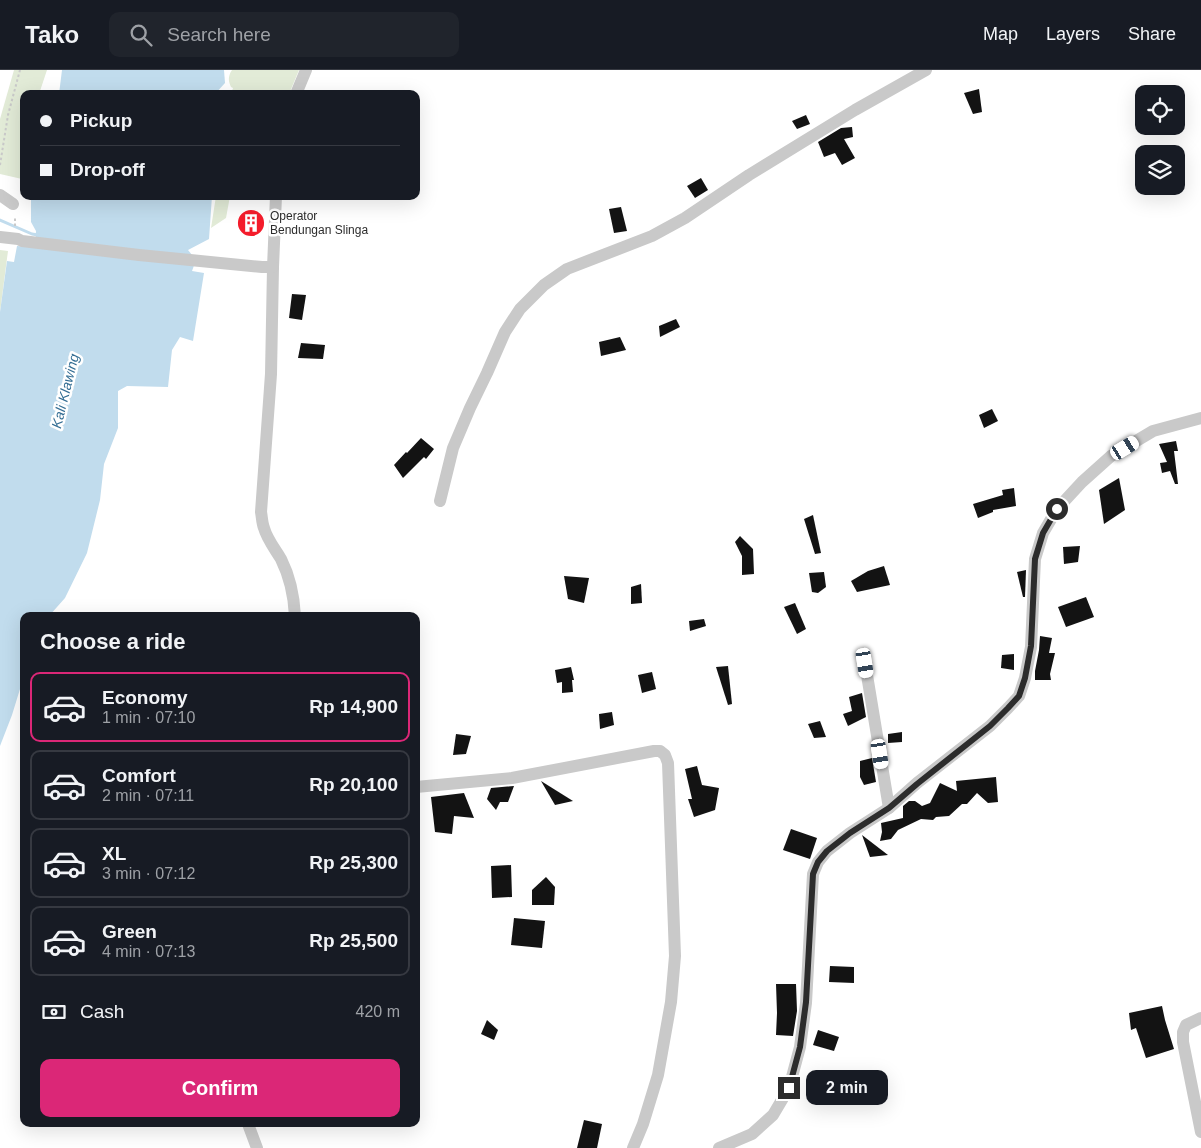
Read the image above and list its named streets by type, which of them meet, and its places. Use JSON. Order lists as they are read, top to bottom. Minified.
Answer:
{"water":["Kali Klawing"],"places":{"building":["Operator Bendungan Slinga"]},"page":{"header":"Tako","search":"Search here","nav":["Map","Layers","Share"],"banner":["Pickup","Drop-off"],"heading":"Choose a ride","list":[{"name":"Economy","note":"1 min · 07:10","value":"Rp 14,900"},{"name":"Comfort","note":"2 min · 07:11","value":"Rp 20,100"},{"name":"XL","note":"3 min · 07:12","value":"Rp 25,300"},{"name":"Green","note":"4 min · 07:13","value":"Rp 25,500"}],"pay":["Cash","420 m"],"buttons":"Confirm","bubble":"2 min"}}
